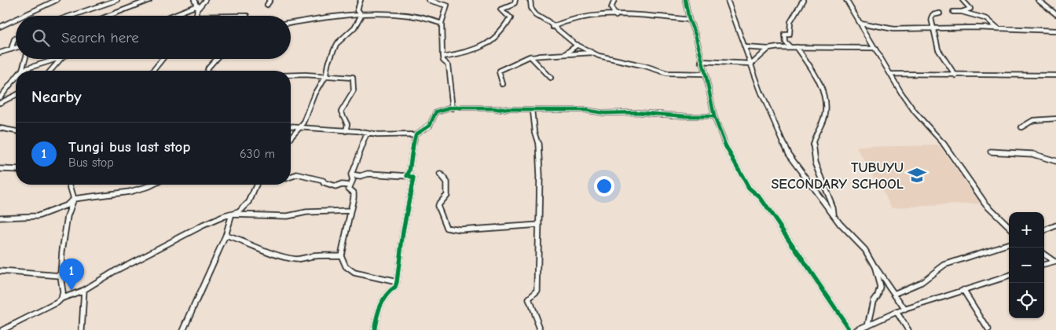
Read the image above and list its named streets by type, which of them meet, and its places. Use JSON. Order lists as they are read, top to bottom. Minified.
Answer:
{"places":{"school or university":["TUBUYU SECONDARY SCHOOL"]},"page":{"search":"Search here","heading":"Nearby","list":[{"mark":"1","name":"Tungi bus last stop","note":"Bus stop","value":"630 m"}],"map_buttons":["+","−"],"pins":"1"}}
